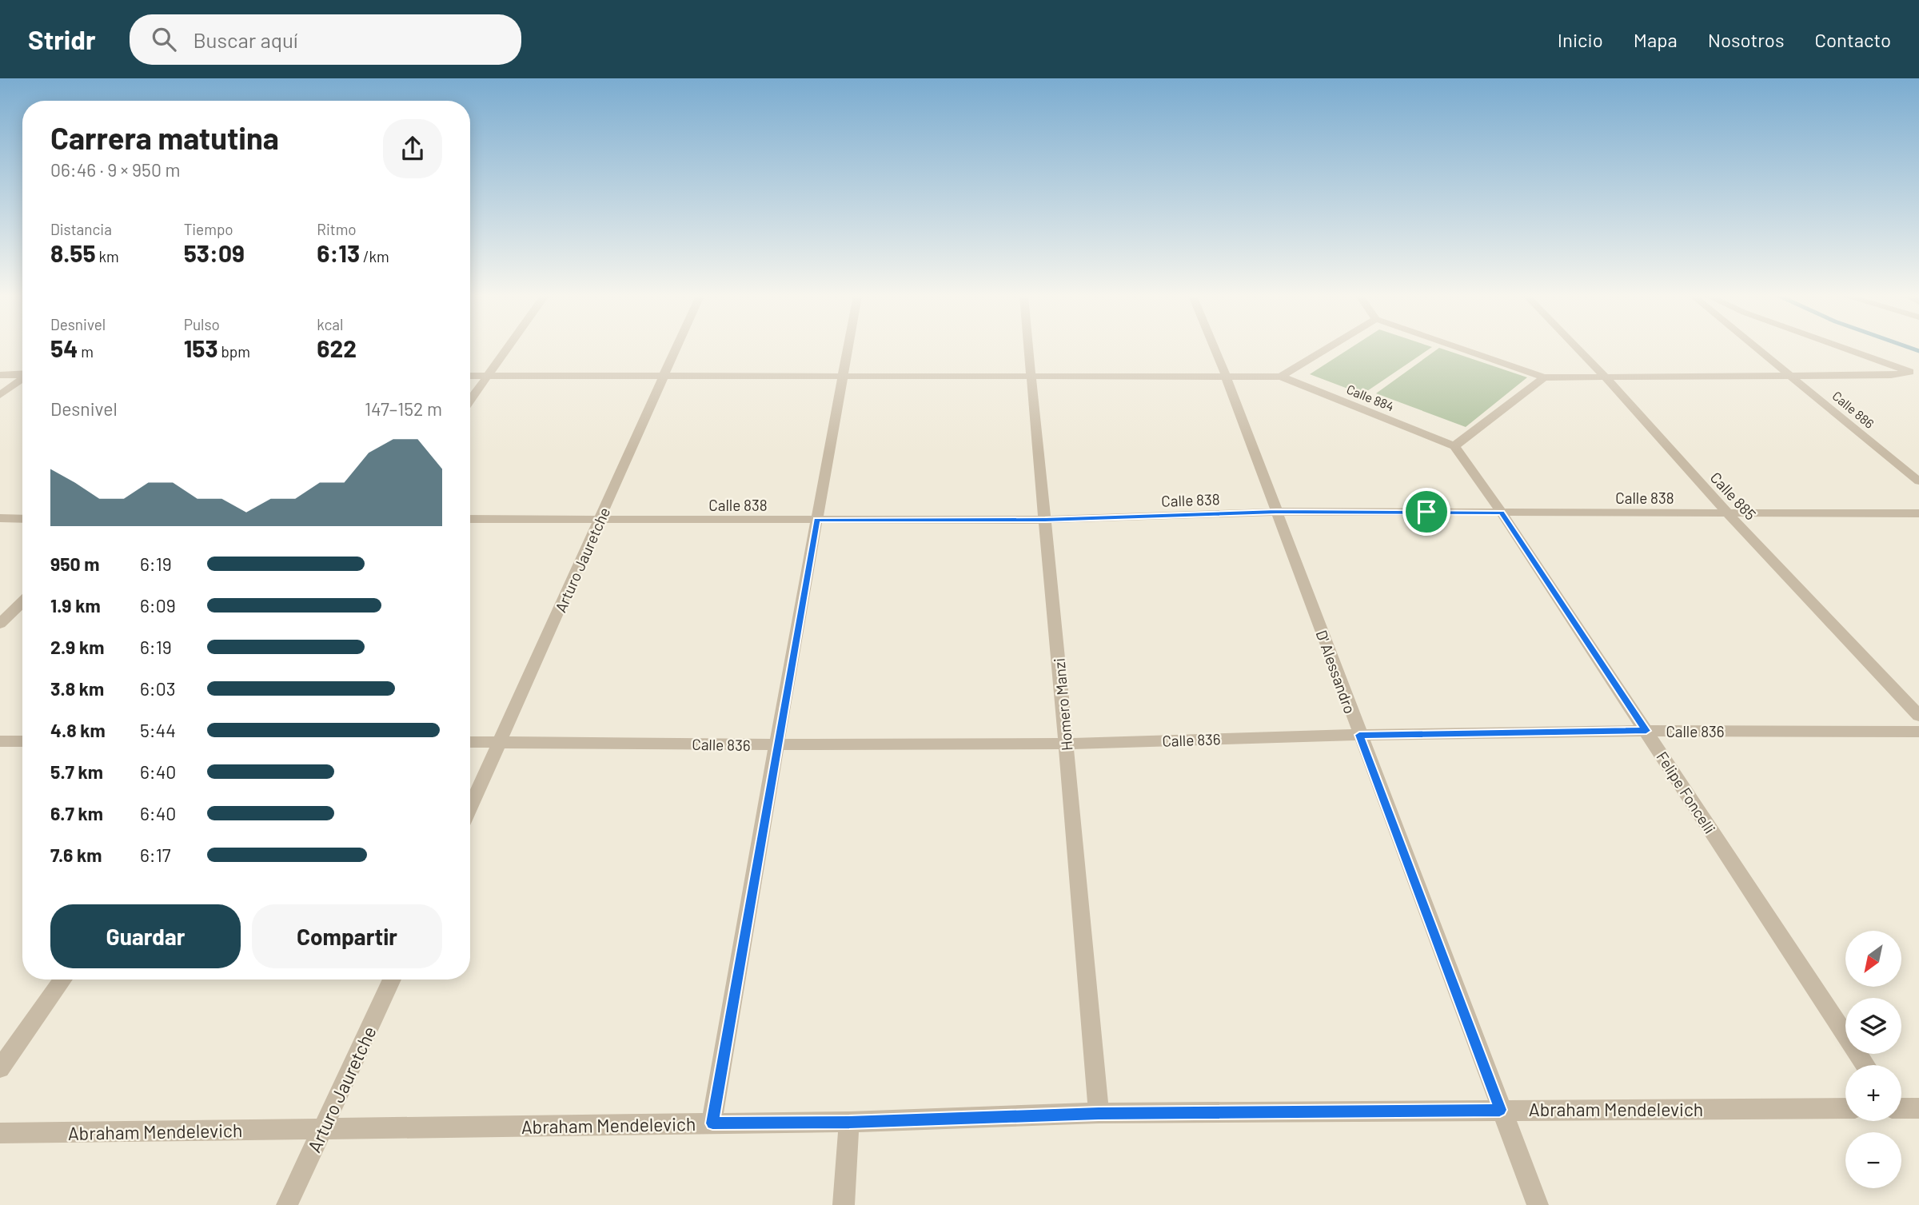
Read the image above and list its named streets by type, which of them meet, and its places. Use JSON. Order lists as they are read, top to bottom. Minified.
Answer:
{"streets":{"street":["Calle 884","Calle 886","Calle 885","Calle 838","Arturo Jauretche","D' Alessandro","Homero Manzi","Calle 836","Felipe Foncelli","Abraham Mendelevich"]},"crossings":[["Calle 884","Felipe Foncelli"],["Calle 885","Calle 838"],["Calle 838","Arturo Jauretche"],["Calle 838","D' Alessandro"],["Calle 838","Homero Manzi"],["Calle 838","Felipe Foncelli"],["Arturo Jauretche","Calle 836"],["Arturo Jauretche","Abraham Mendelevich"],["D' Alessandro","Calle 836"],["D' Alessandro","Abraham Mendelevich"],["Homero Manzi","Calle 836"],["Homero Manzi","Abraham Mendelevich"],["Calle 836","Felipe Foncelli"]],"north":"bottom left","page":{"header":"Stridr","search":"Buscar aquí","nav":["Inicio","Mapa","Nosotros","Contacto"],"heading":["Carrera matutina","06:46 · 9 × 950 m"],"stats":[["Distancia","8.55 km"],["Tiempo","53:09"],["Ritmo","6:13 /km"],["Desnivel","54 m"],["Pulso","153 bpm"],["kcal","622"]],"chart":["Desnivel","147–152 m"],"list":[{"name":"950 m","note":"6:19"},{"name":"1.9 km","note":"6:09"},{"name":"2.9 km","note":"6:19"},{"name":"3.8 km","note":"6:03"},{"name":"4.8 km","note":"5:44"},{"name":"5.7 km","note":"6:40"},{"name":"6.7 km","note":"6:40"},{"name":"7.6 km","note":"6:17"}],"buttons":["Guardar","Compartir"],"map_buttons":["+","−"]}}
